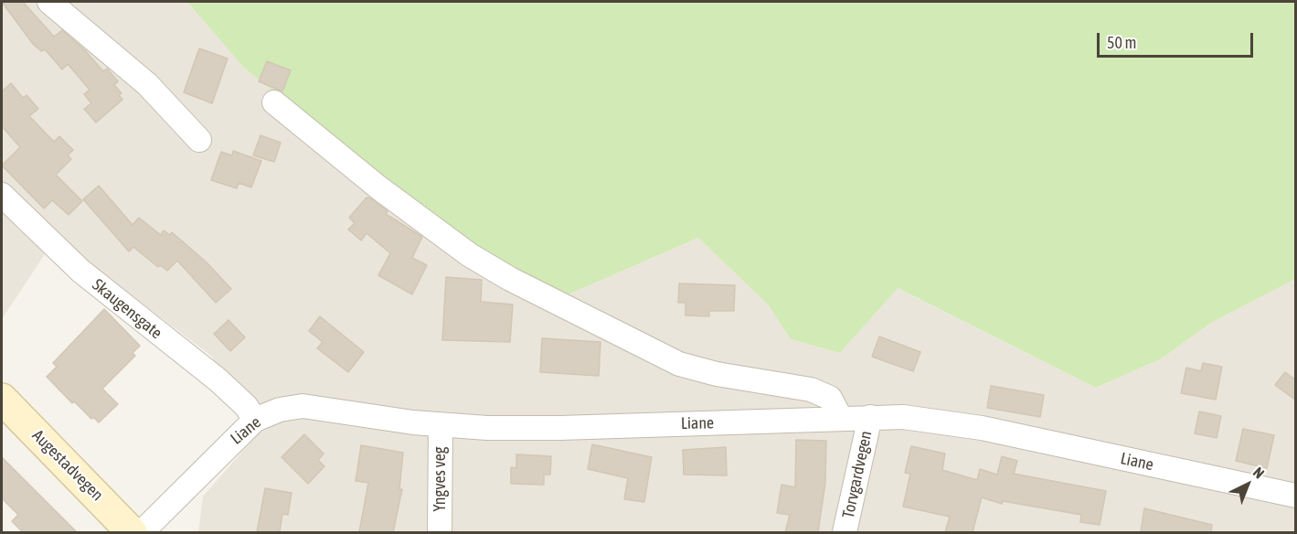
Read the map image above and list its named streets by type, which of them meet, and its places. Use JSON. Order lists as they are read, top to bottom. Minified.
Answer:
{"streets":{"main road":["Augestadvegen"],"street":["Skaugensgate","Liane","Torvgardvegen","Yngves veg"]},"crossings":[["Skaugensgate","Liane"],["Liane","Torvgardvegen"],["Liane","Yngves veg"]],"scale_bar":"50 m","north":"top right"}
